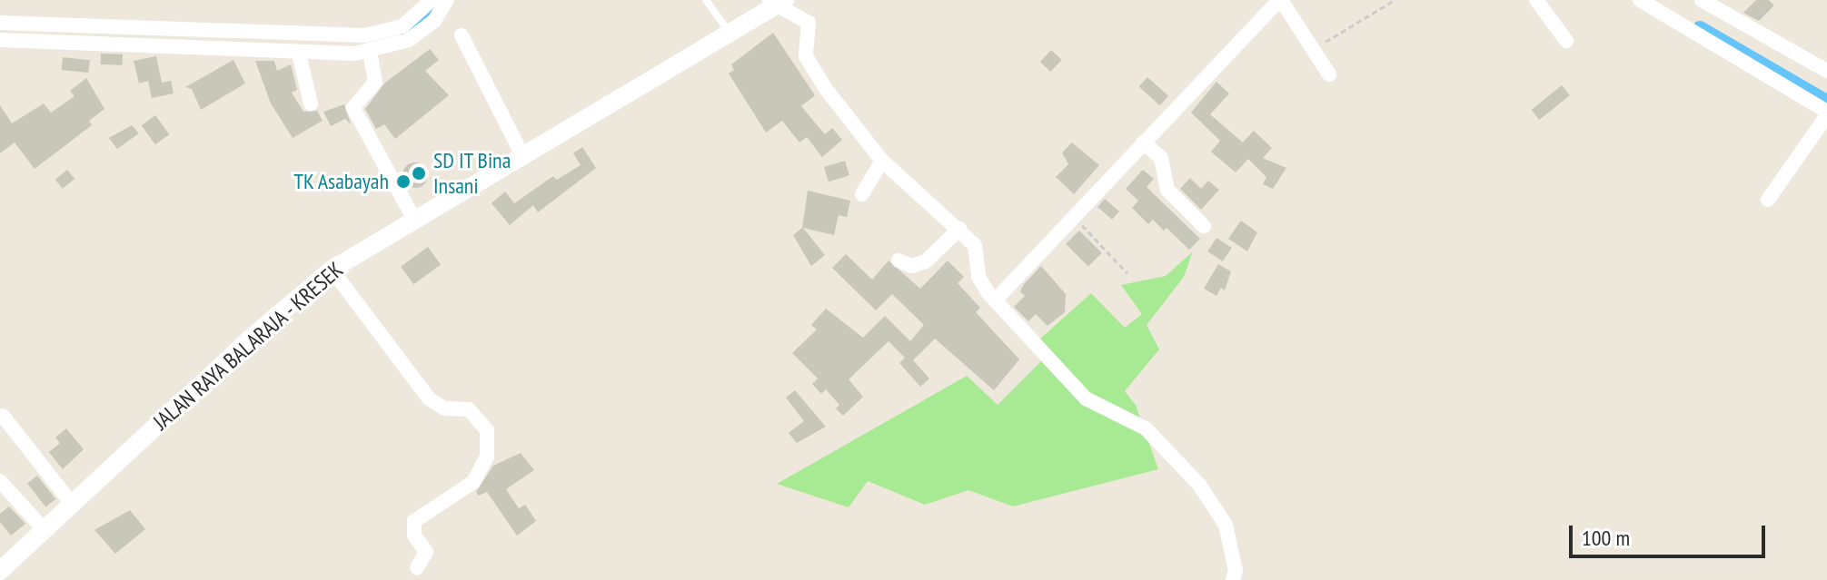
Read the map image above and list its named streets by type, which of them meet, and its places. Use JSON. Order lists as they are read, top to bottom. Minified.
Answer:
{"streets":{"street":["JALAN RAYA BALARAJA - KRESEK"]},"places":["SD IT Bina Insani","TK Asabayah"],"scale_bar":"100 m"}
